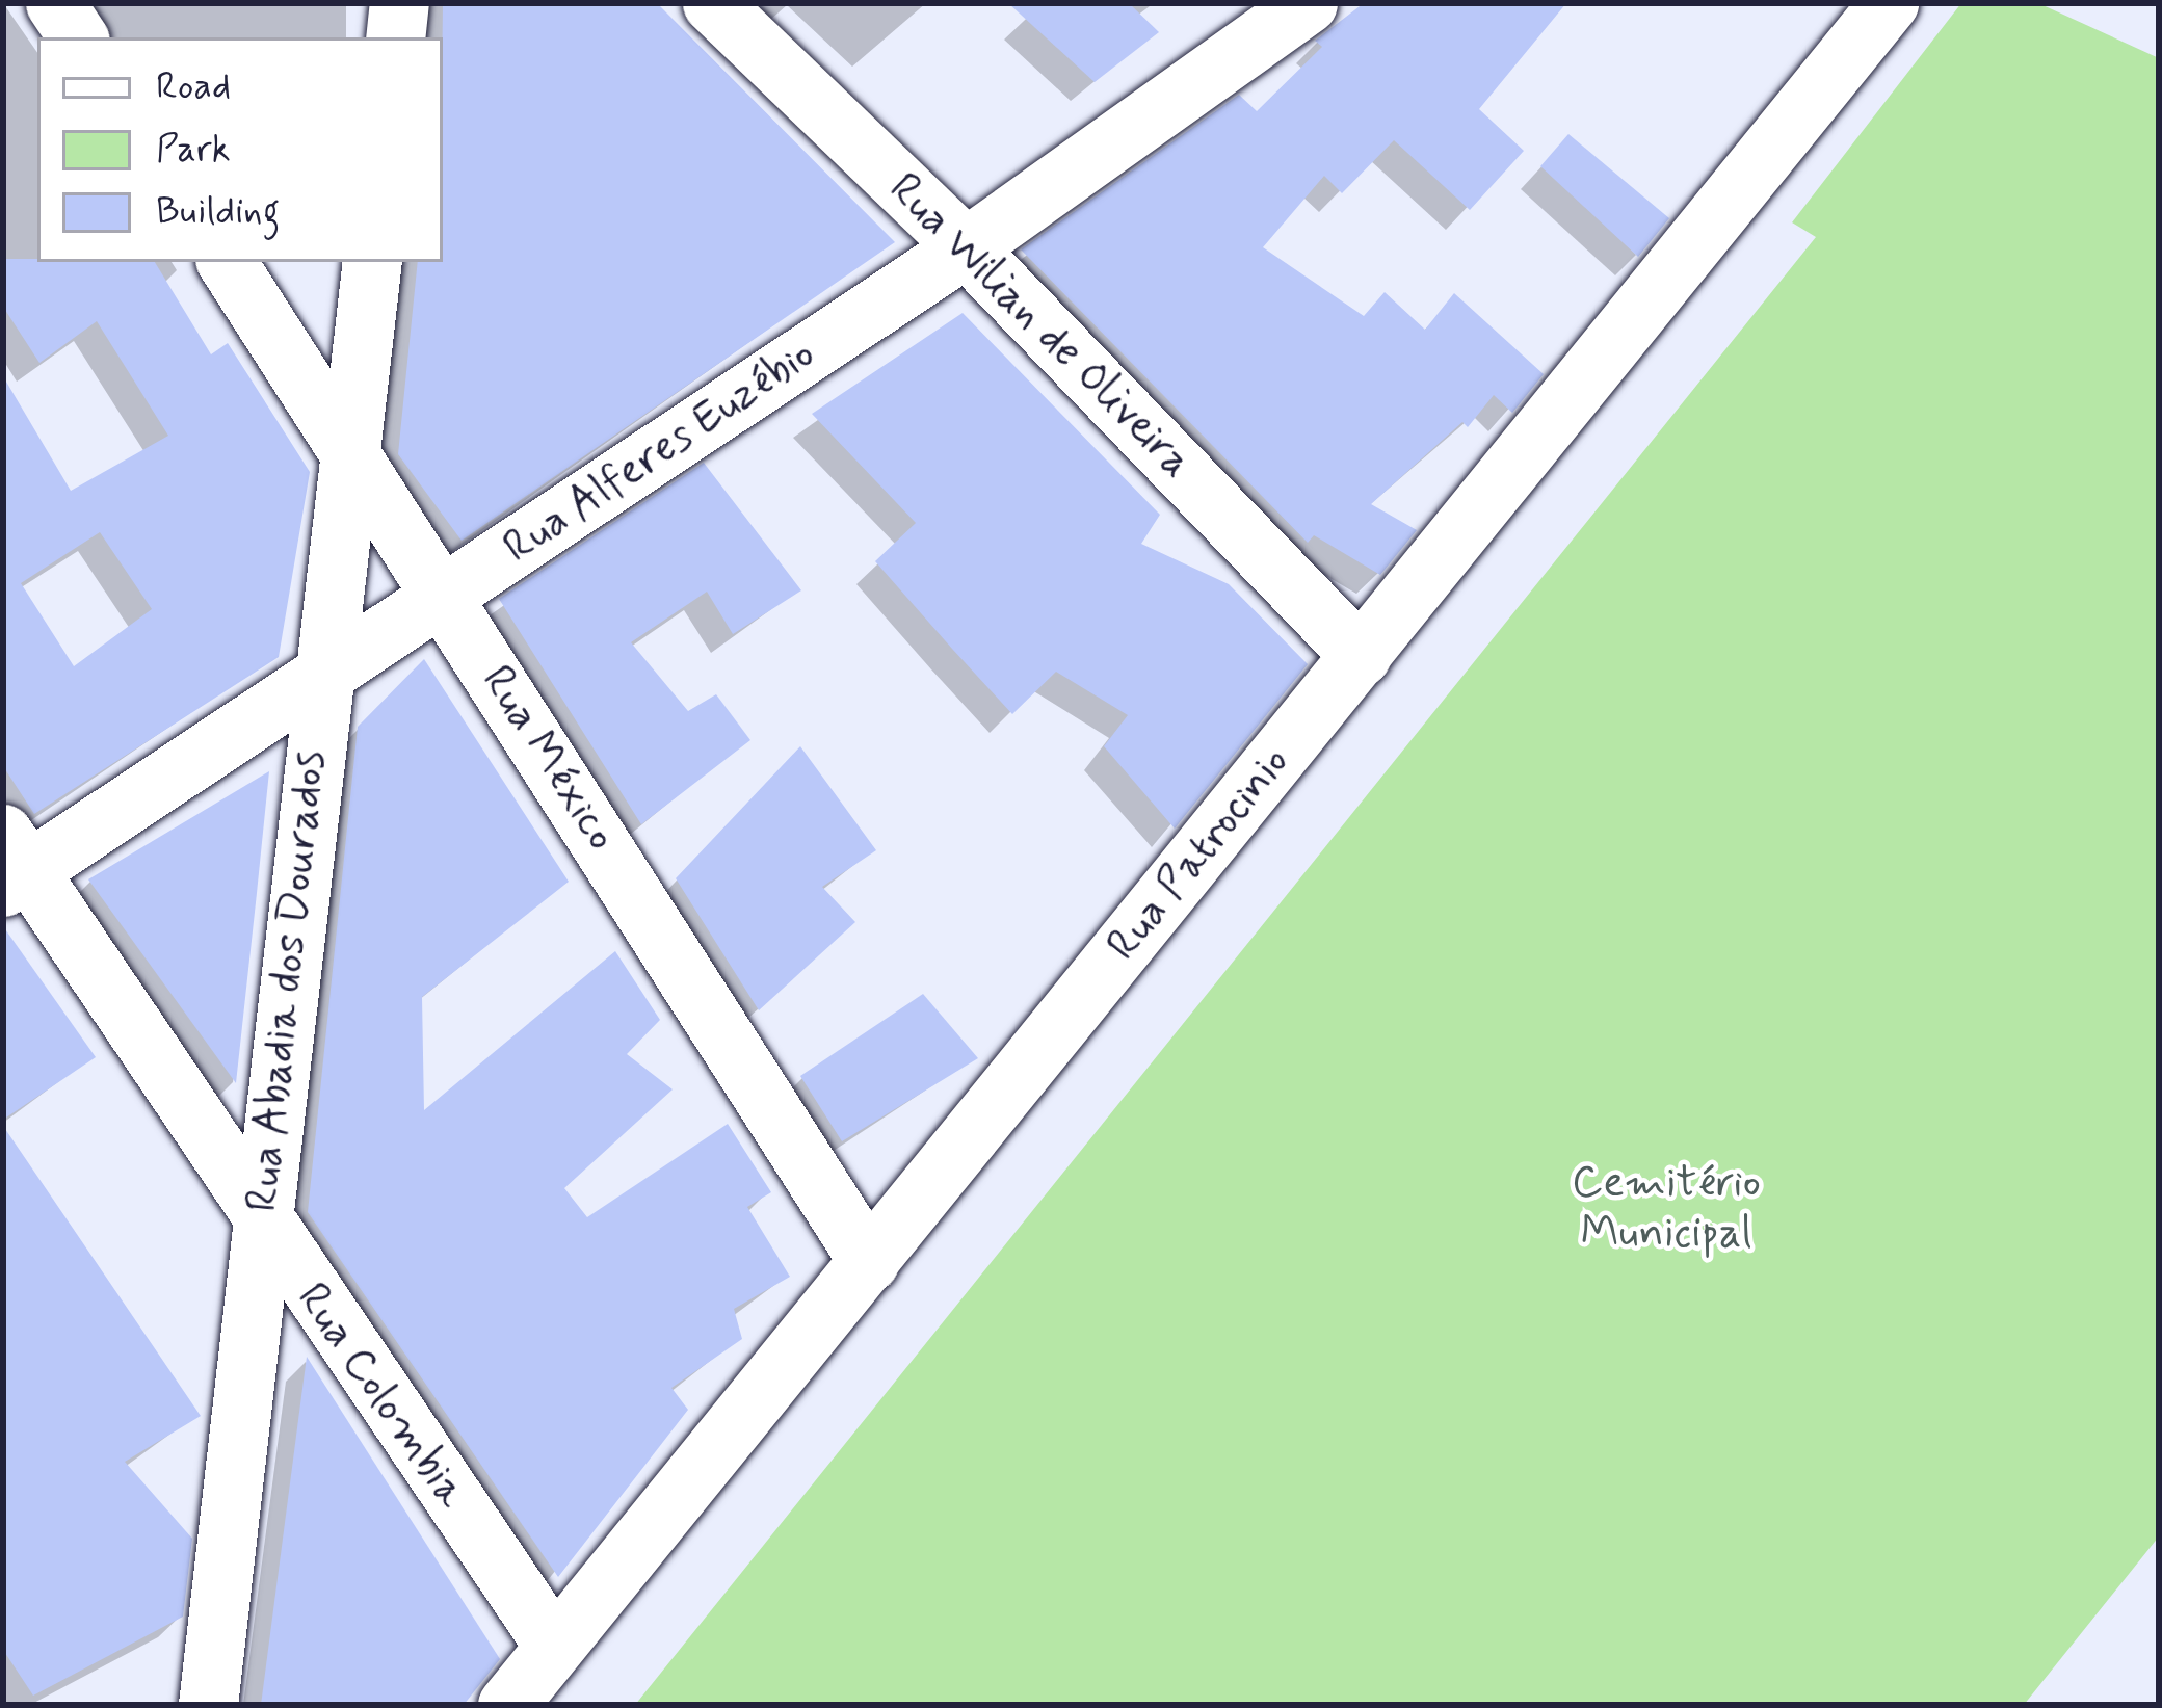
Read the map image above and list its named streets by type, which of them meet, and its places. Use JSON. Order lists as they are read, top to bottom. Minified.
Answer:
{"streets":{"street":["Rua Wilian de Oliveira","Rua Alferes Euzébio","Rua México","Rua Patrocinio","Rua Abadia dos Dourados","Rua Colombia"]},"crossings":[["Rua Wilian de Oliveira","Rua Alferes Euzébio"],["Rua Wilian de Oliveira","Rua Patrocinio"],["Rua Alferes Euzébio","Rua México"],["Rua Alferes Euzébio","Rua Abadia dos Dourados"],["Rua Alferes Euzébio","Rua Colombia"],["Rua México","Rua Patrocinio"],["Rua México","Rua Abadia dos Dourados"],["Rua Patrocinio","Rua Colombia"],["Rua Abadia dos Dourados","Rua Colombia"]],"parks":["Cemitério Municipal"],"legend":["Road","Park","Building"]}
